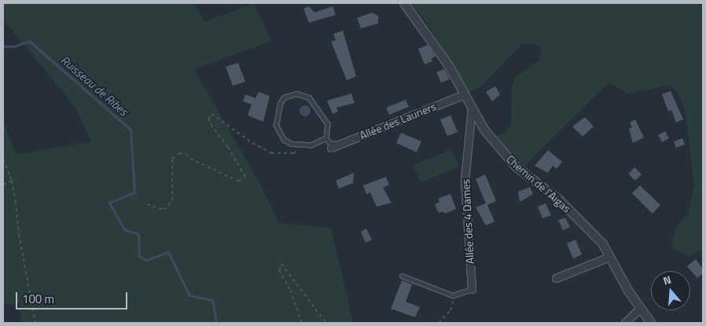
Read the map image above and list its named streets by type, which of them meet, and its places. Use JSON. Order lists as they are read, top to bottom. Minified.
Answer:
{"streets":{"street":["Allée des Lauriers","Chemin de l'Aigas","Allée des 4 Dames"]},"crossings":[["Allée des Lauriers","Chemin de l'Aigas"],["Chemin de l'Aigas","Allée des 4 Dames"]],"water":["Ruisseau de Ribes"],"scale_bar":"100 m","north":"top"}
